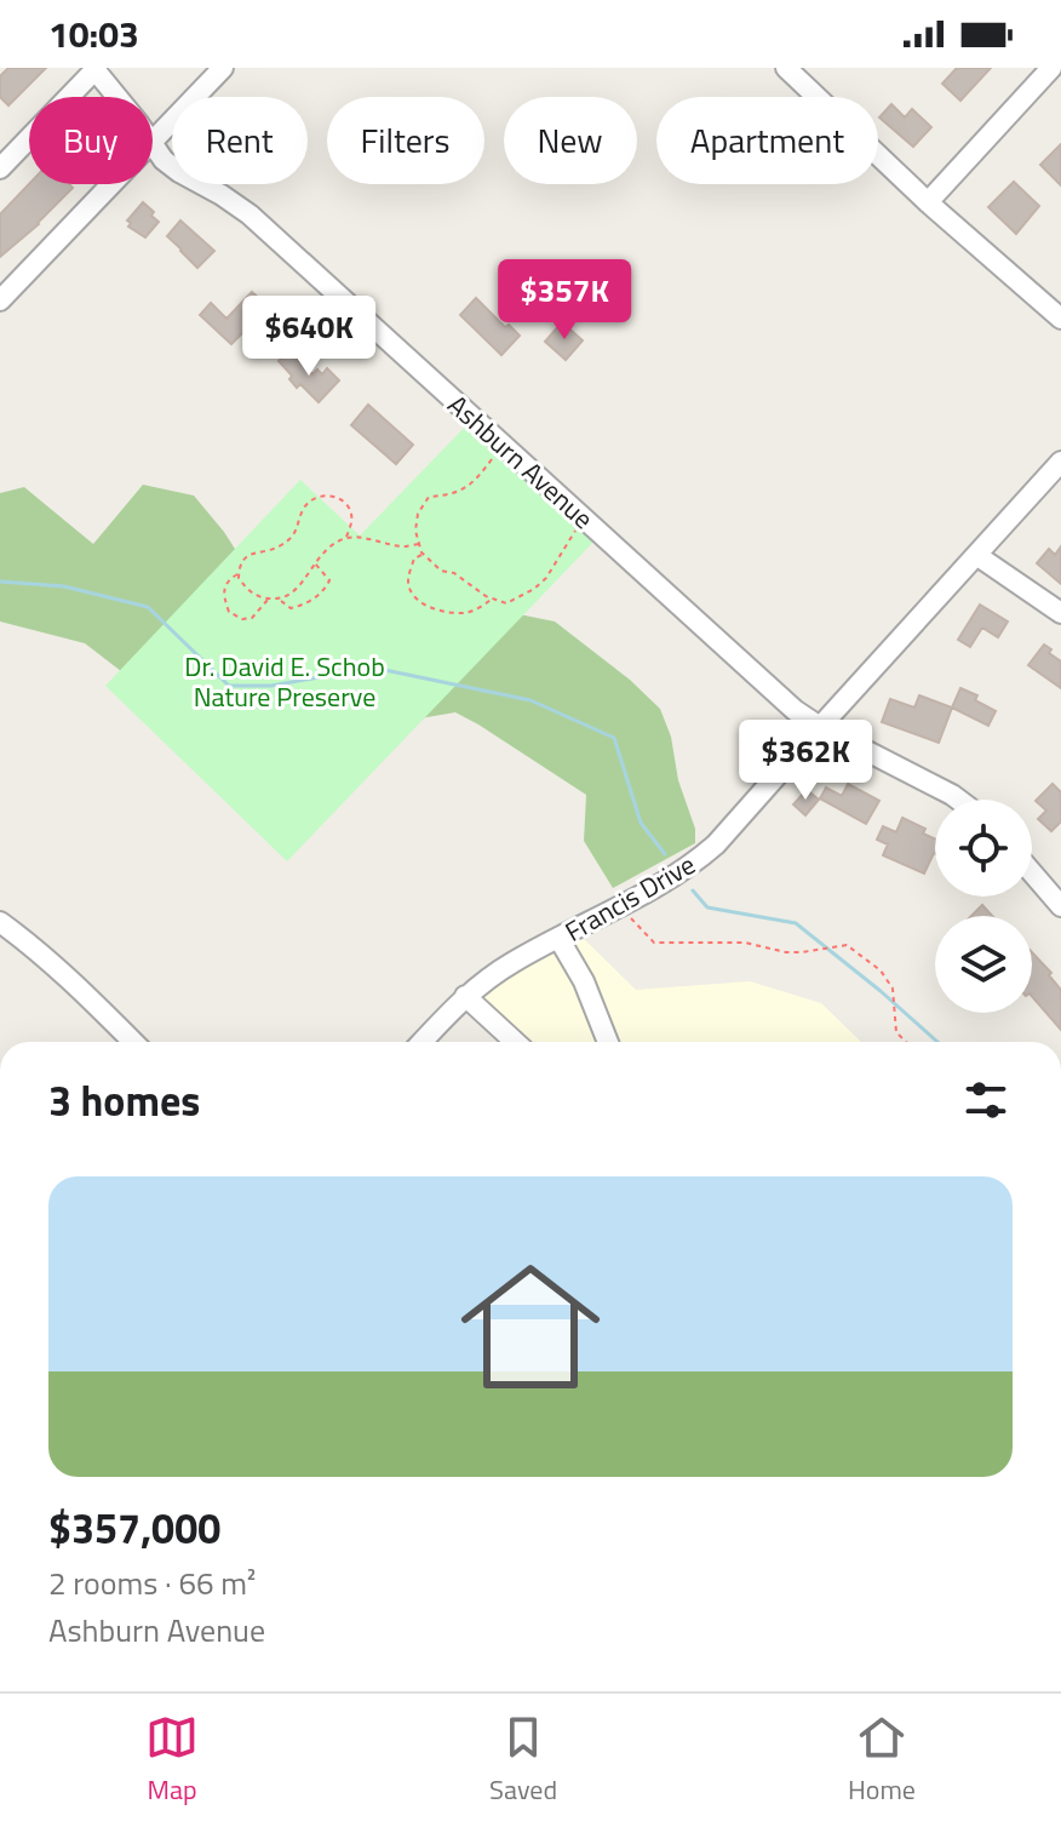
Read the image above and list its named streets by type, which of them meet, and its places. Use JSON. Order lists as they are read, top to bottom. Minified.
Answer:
{"streets":{"street":["Ashburn Avenue","Francis Drive"]},"crossings":[["Ashburn Avenue","Francis Drive"]],"parks":["Dr. David E. Schob Nature Preserve"],"page":{"status":"10:03","chip":["Buy","Rent","Filters","New","Apartment"],"price":["$357K","$640K","$362K"],"heading":"3 homes","list":[{"name":"$357,000","note":"2 rooms · 66 m² · Ashburn Avenue"}],"tabs":["Map","Saved","Home"]}}
